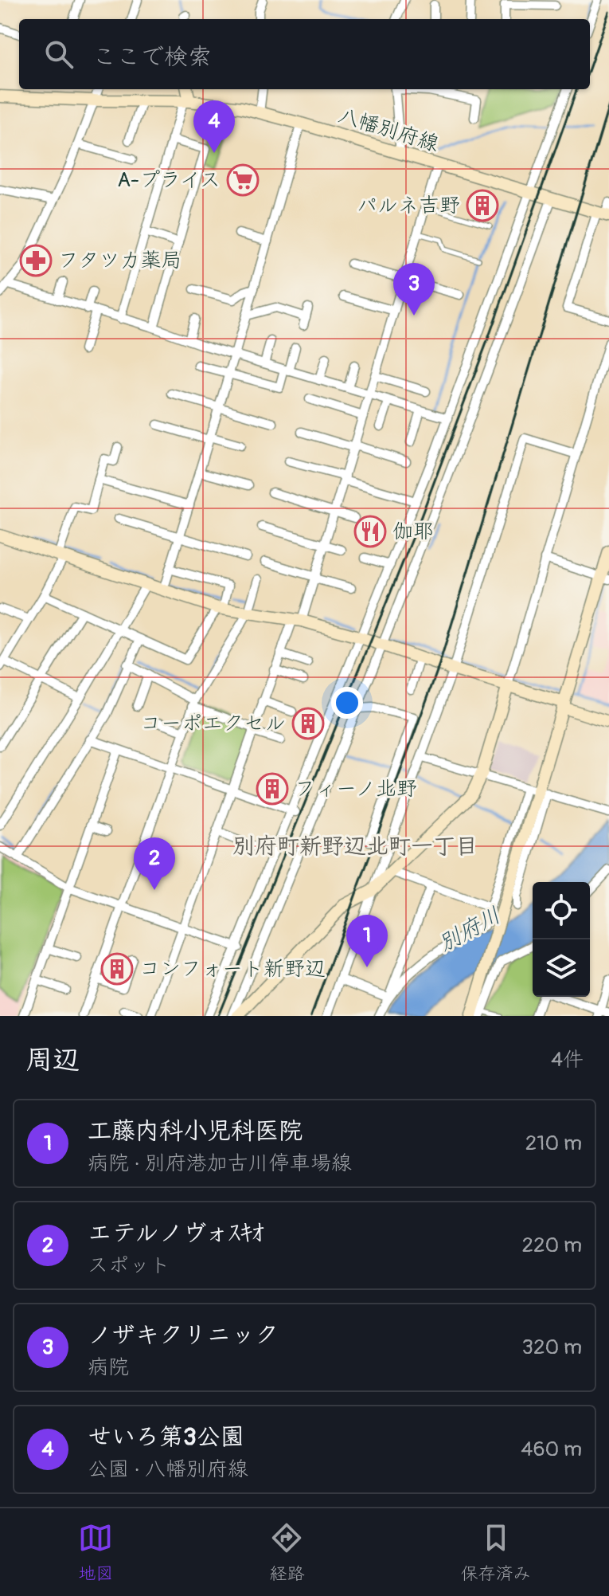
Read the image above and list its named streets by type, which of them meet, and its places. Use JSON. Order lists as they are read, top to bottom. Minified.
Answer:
{"streets":{"main road":["八幡別府線"]},"districts":["別府町新野辺北町一丁目"],"water":["別府川"],"places":{"supermarket":["A-プライス"],"building":["パルネ吉野","コーポエクセル","フィーノ北野","コンフォート新野辺"],"pharmacy":["フタツカ薬局"],"restaurant":["伽耶"]},"page":{"search":"ここで検索","pins":["4","3","2","1"],"heading":["周辺","4件"],"list":[{"mark":"1","name":"工藤内科小児科医院","note":"病院 · 別府港加古川停車場線","value":"210 m"},{"mark":"2","name":"エテルノヴォｽｷｵ","note":"スポット","value":"220 m"},{"mark":"3","name":"ノザキクリニック","note":"病院","value":"320 m"},{"mark":"4","name":"せいろ第3公園","note":"公園 · 八幡別府線","value":"460 m"}],"nav":["地図","経路","保存済み"]}}
